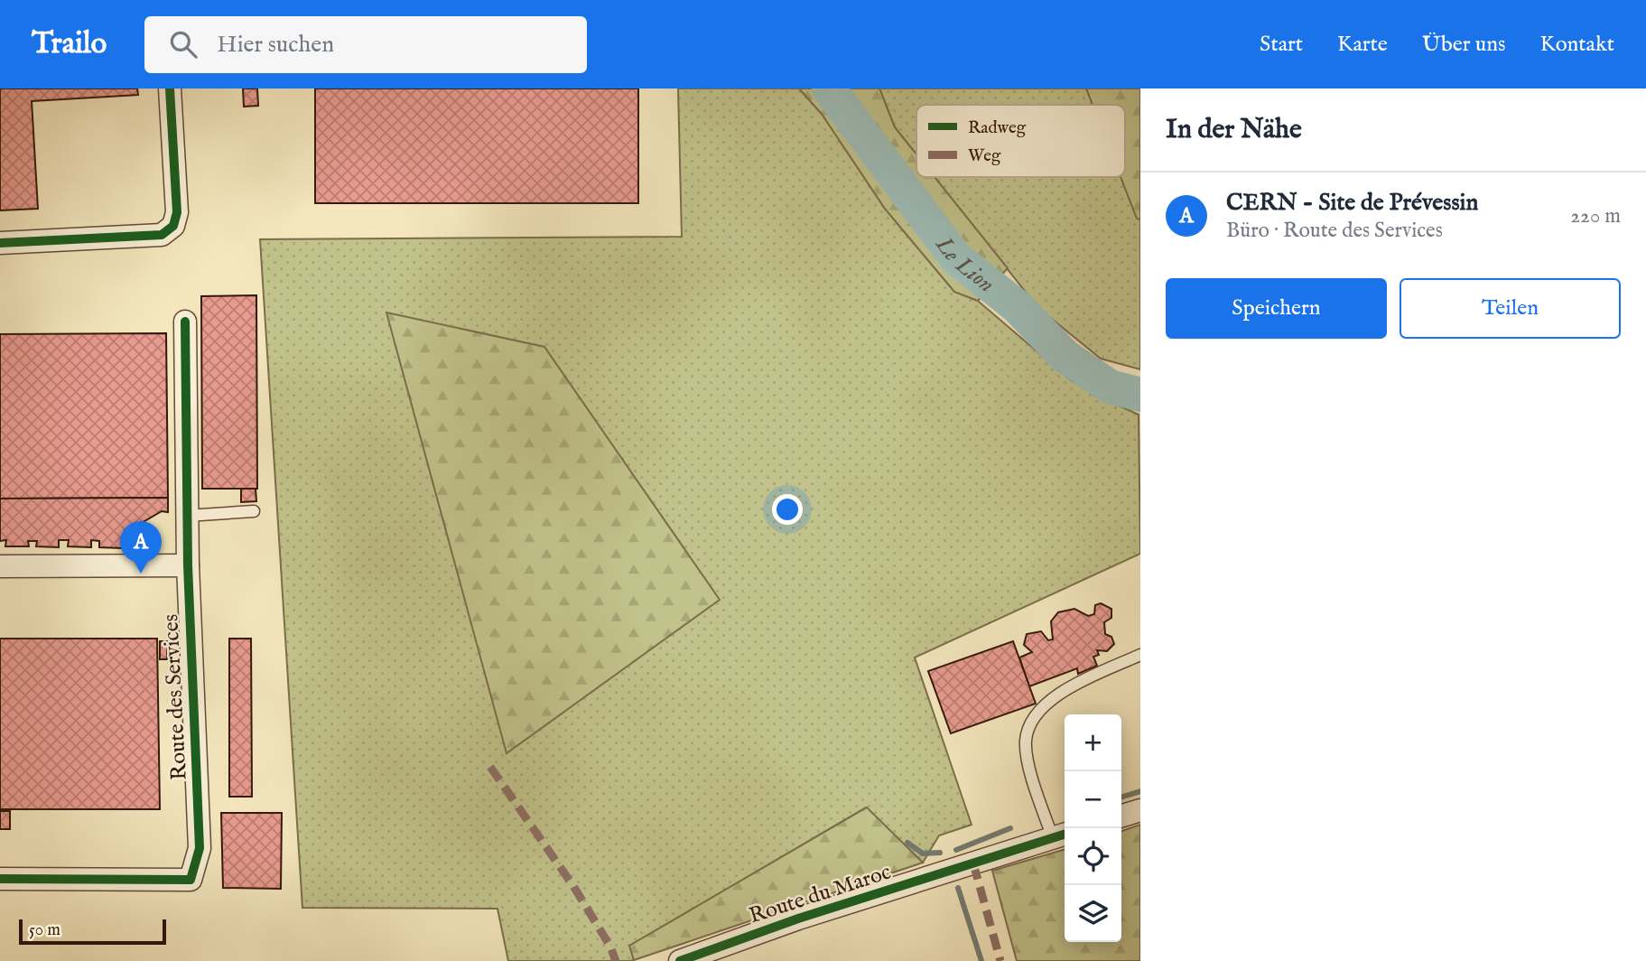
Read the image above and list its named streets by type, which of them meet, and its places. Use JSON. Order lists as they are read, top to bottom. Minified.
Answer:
{"streets":{"street":["Route des Services","Route du Maroc"]},"water":["Le Lion"],"legend":["Radweg","Weg"],"scale_bar":"50 m","page":{"header":"Trailo","search":"Hier suchen","nav":["Start","Karte","Über uns","Kontakt"],"heading":"In der Nähe","list":[{"mark":"A","name":"CERN - Site de Prévessin","note":"Büro · Route des Services","value":"220 m"}],"buttons":["Speichern","Teilen"],"pins":"A","map_buttons":["+","−"],"scale":"50 m"}}
